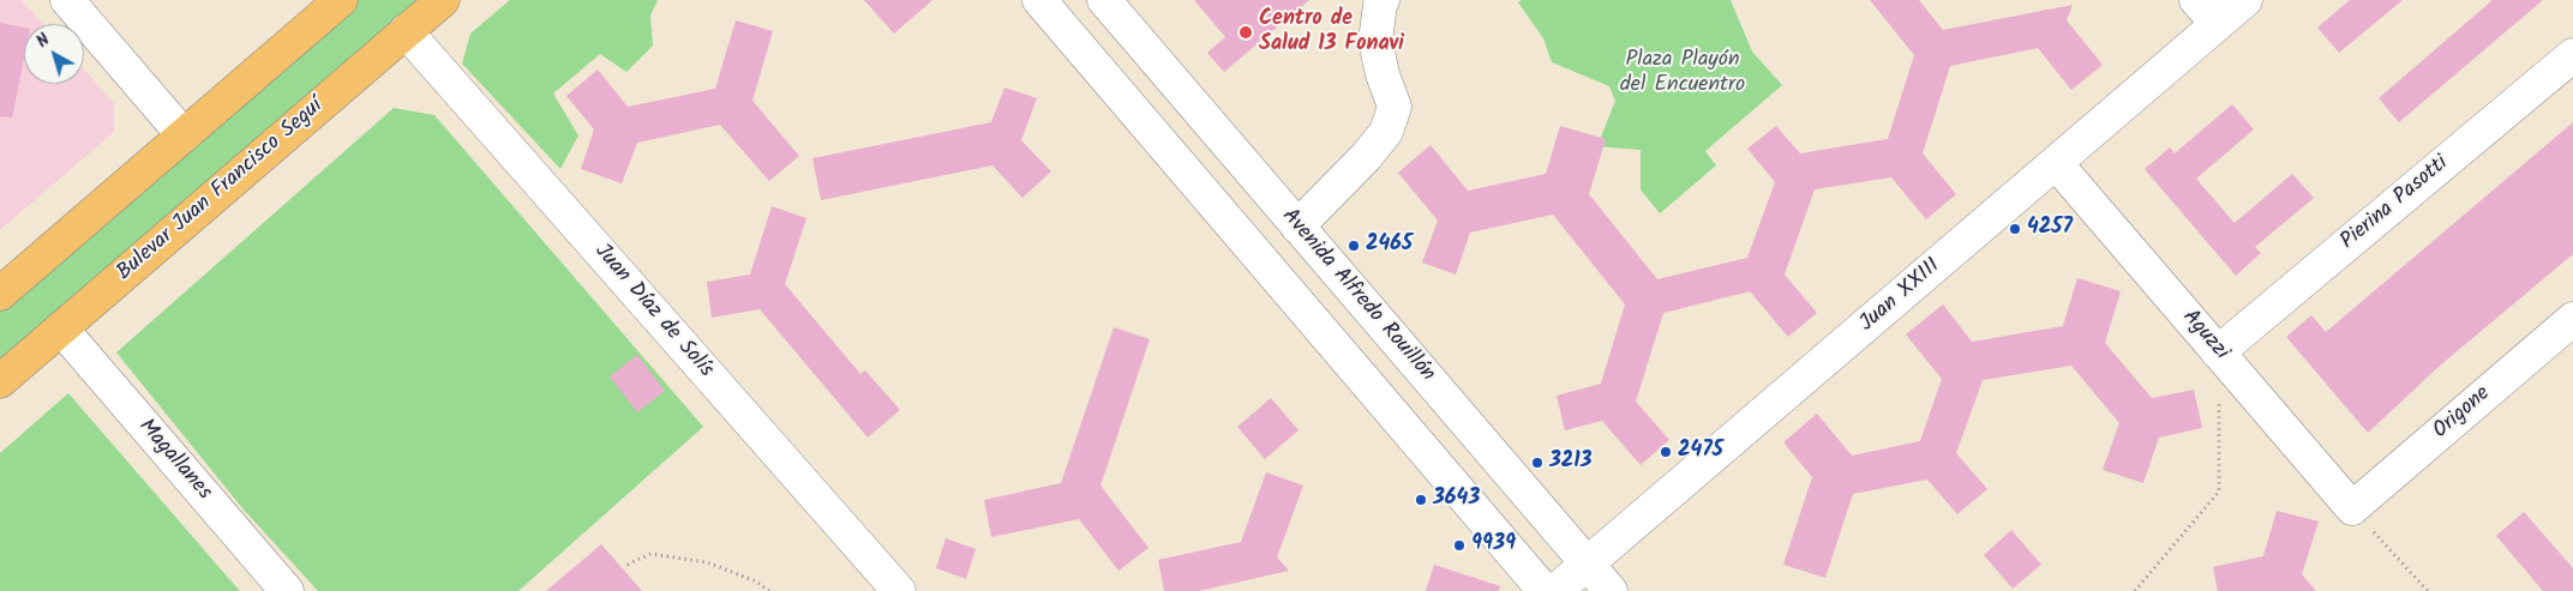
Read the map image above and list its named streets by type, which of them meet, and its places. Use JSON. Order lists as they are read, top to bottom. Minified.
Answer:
{"streets":{"main road":["Bulevar Juan Francisco Seguí"],"street":["Pierina Pasotti","Avenida Alfredo Rouillón","Juan XXIII","Juan Díaz de Solís","Aguzzi","Origone","Magallanes"]},"crossings":[["Bulevar Juan Francisco Seguí","Juan Díaz de Solís"],["Bulevar Juan Francisco Seguí","Magallanes"],["Pierina Pasotti","Aguzzi"],["Avenida Alfredo Rouillón","Juan XXIII"],["Juan XXIII","Aguzzi"],["Aguzzi","Origone"]],"parks":["Plaza Playón del Encuentro"],"places":["Centro de Salud 13 Fonavi","4257","2465","2475","3213","3643","9939"],"north":"top left"}
